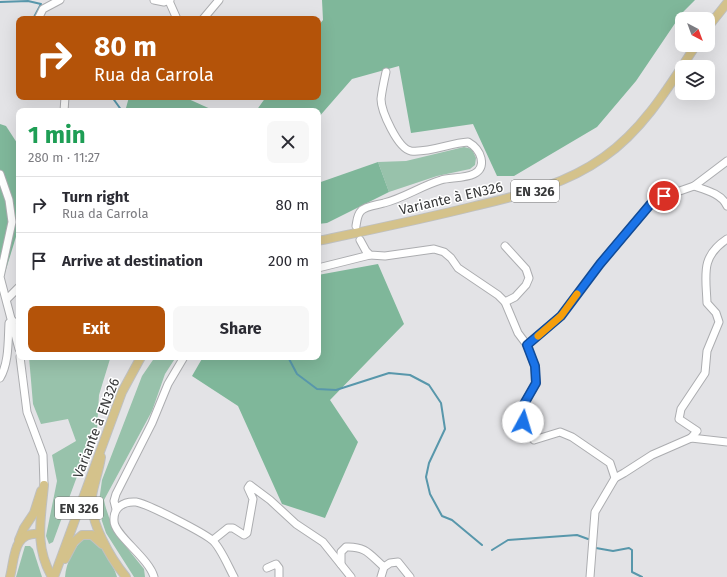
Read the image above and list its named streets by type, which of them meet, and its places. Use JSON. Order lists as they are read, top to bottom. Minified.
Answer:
{"streets":{"main road":["EN 326","Variante à EN326"]},"north":"bottom right","page":{"turn":["80 m","Rua da Carrola"],"heading":["1 min","280 m · 11:27"],"list":[{"name":"Turn right","note":"Rua da Carrola","value":"80 m"},{"name":"Arrive at destination","value":"200 m"}],"buttons":["Exit","Share"]}}
